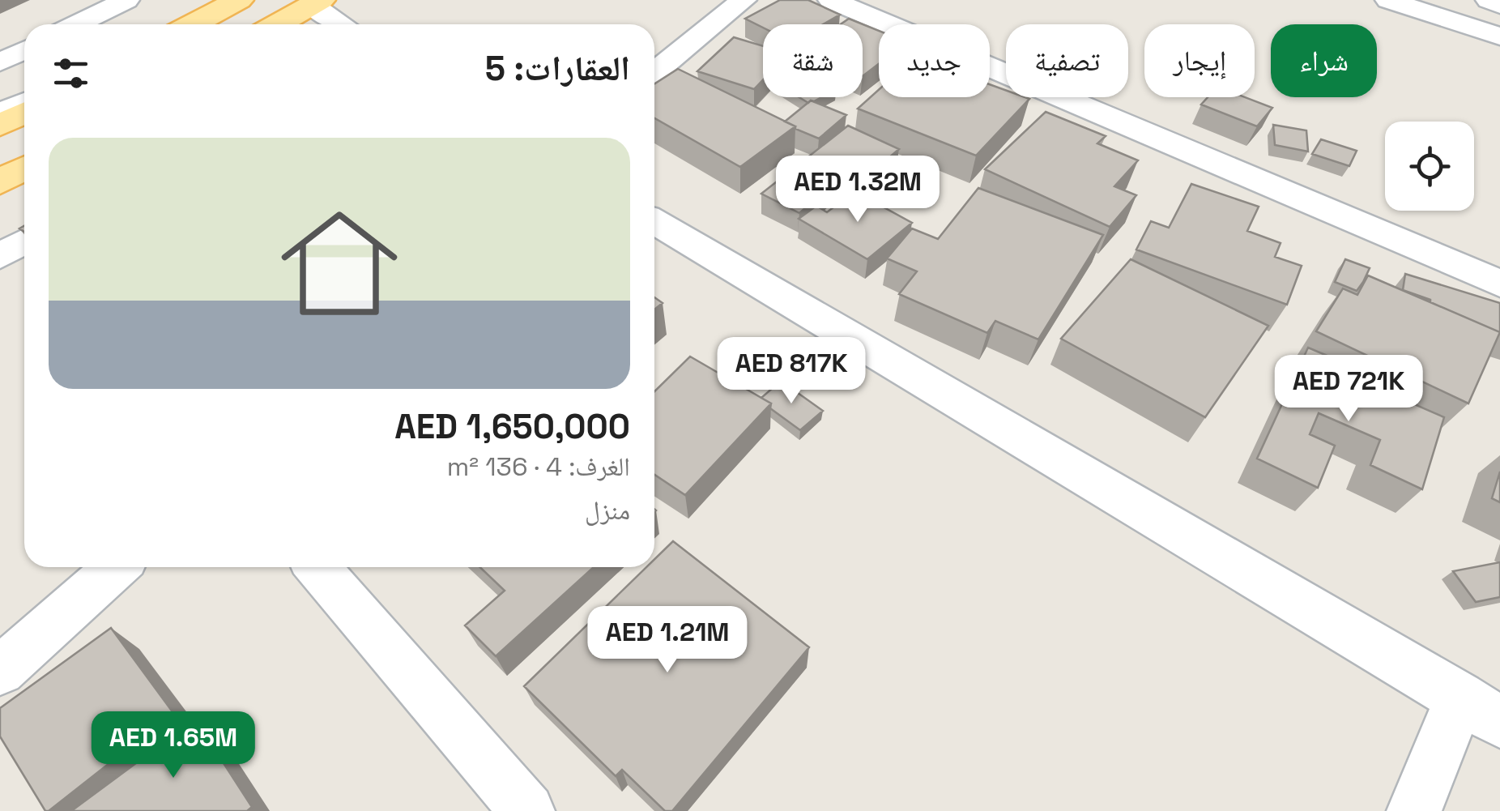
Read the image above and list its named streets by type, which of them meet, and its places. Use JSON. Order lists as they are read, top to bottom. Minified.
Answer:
{"page":{"chip":["شراء","إيجار","تصفية","جديد","شقة"],"heading":"العقارات: 5","list":[{"name":"AED 1,650,000","note":"الغرف: 4 · 136 m² · منزل"}],"price":["AED 1.32M","AED 817K","AED 721K","AED 1.21M","AED 1.65M"]}}
